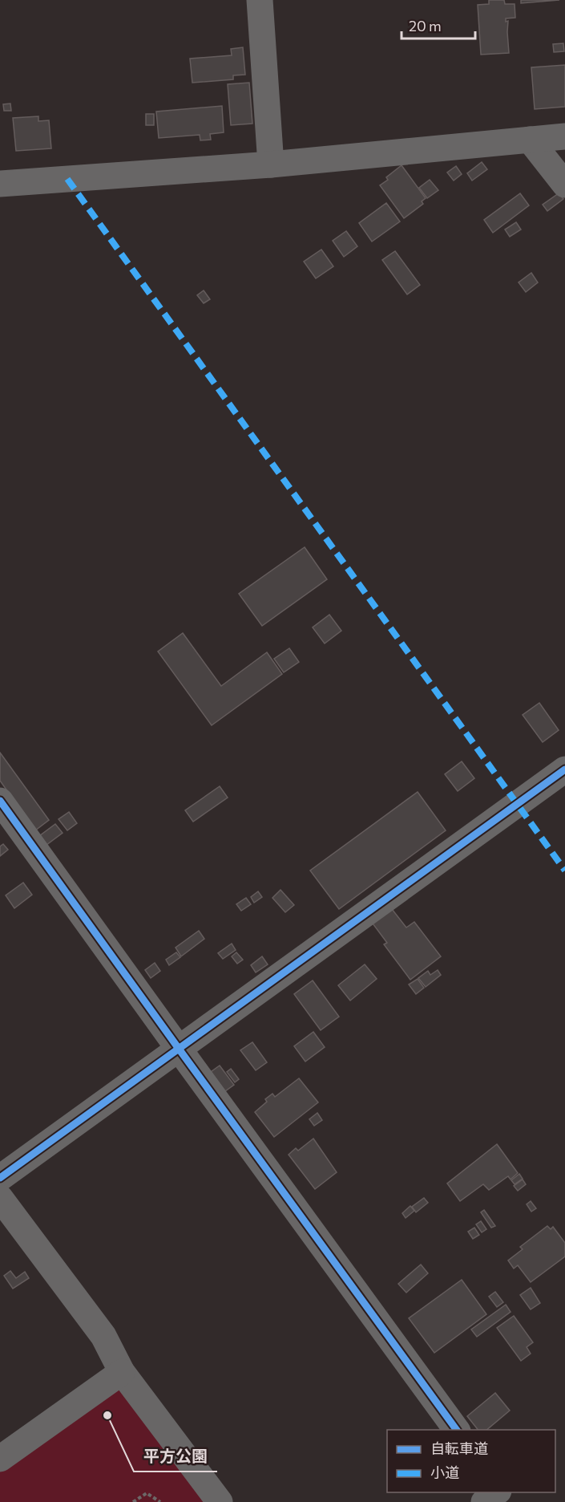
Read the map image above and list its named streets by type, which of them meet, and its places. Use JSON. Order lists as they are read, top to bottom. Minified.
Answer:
{"places":["平方公園"],"legend":["自転車道","小道"],"scale_bar":"20 m"}
